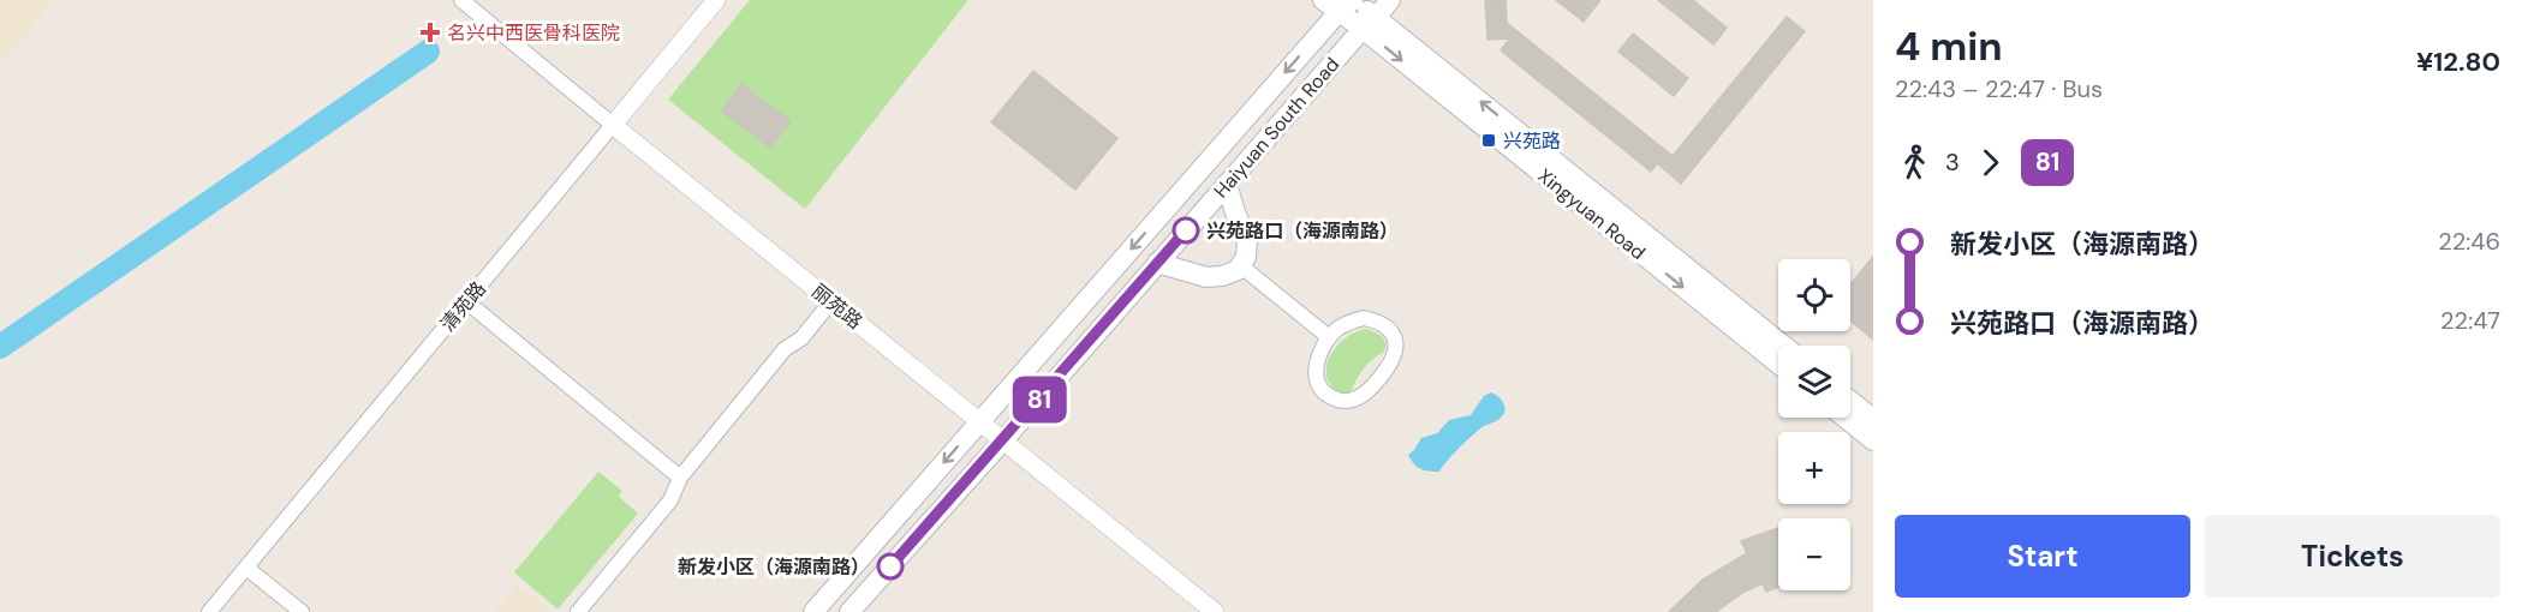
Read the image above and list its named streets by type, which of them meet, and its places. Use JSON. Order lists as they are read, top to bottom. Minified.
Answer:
{"streets":{"main road":["Haiyuan South Road","Xingyuan Road"],"street":["清苑路","丽苑路"]},"crossings":[["Haiyuan South Road","Xingyuan Road"],["Haiyuan South Road","丽苑路"],["清苑路","丽苑路"]],"places":{"health":["名兴中西医骨科医院"],"transit":["兴苑路"],"other":["兴苑路口（海源南路）","新发小区（海源南路）"]},"lines":["bus line 81"],"page":{"on_map":"81","heading":["4 min","22:43 – 22:47 · Bus","¥12.80"],"legs":["3","81"],"list":[{"name":"新发小区（海源南路）","value":"22:46"},{"name":"兴苑路口（海源南路）","value":"22:47"}],"map_buttons":["+","−"],"buttons":["Start","Tickets"]}}
